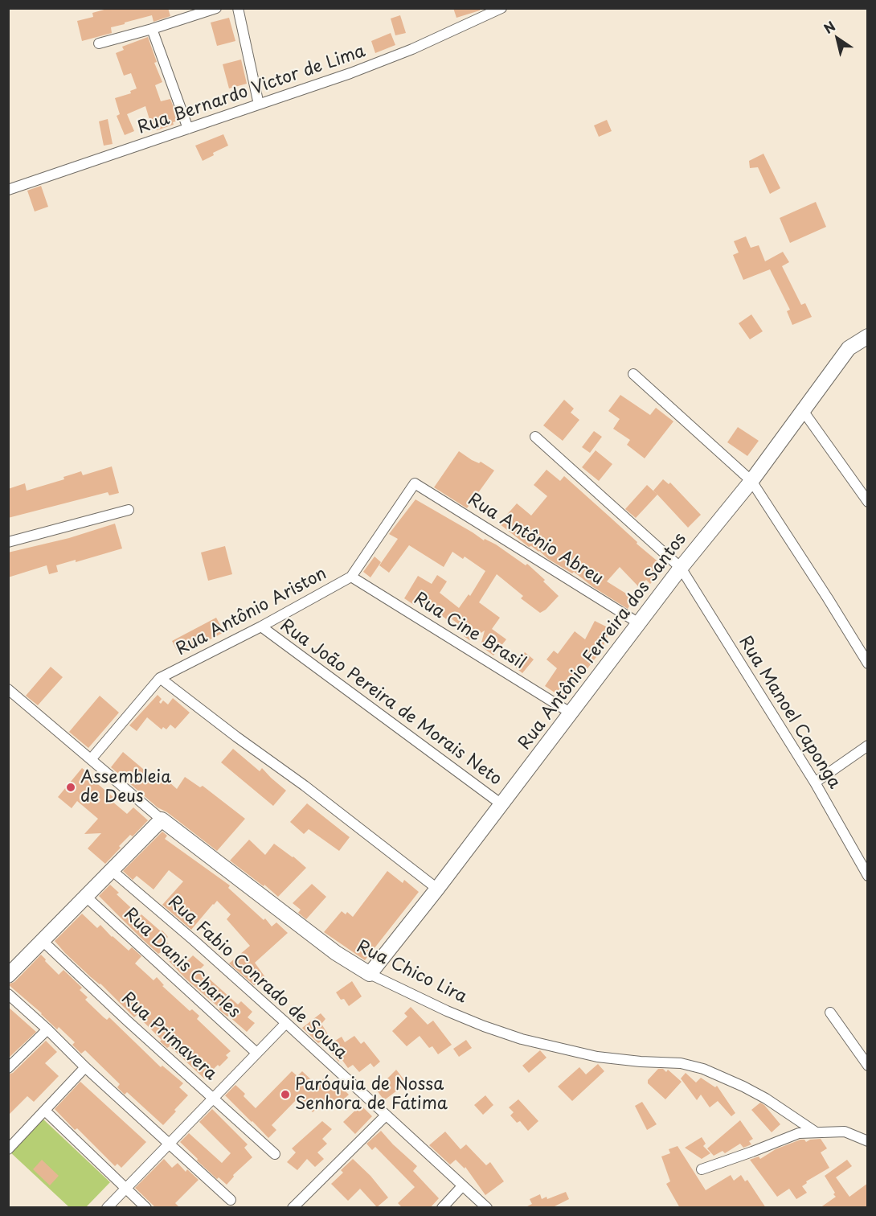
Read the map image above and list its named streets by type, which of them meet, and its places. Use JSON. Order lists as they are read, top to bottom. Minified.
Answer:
{"streets":{"street":["Rua Bernardo Victor de Lima","Rua Antônio Abreu","Rua Antônio Ariston","Rua Cine Brasil","Rua Antônio Ferreira dos Santos","Rua João Pereira de Morais Neto","Rua Manoel Caponga","Rua Danis Charles","Rua Chico Lira","Rua Fabio Conrado de Sousa","Rua Primavera"]},"crossings":[["Rua Antônio Abreu","Rua Antônio Ariston"],["Rua Antônio Abreu","Rua Antônio Ferreira dos Santos"],["Rua Antônio Ariston","Rua Cine Brasil"],["Rua Antônio Ariston","Rua João Pereira de Morais Neto"],["Rua Antônio Ariston","Rua Chico Lira"],["Rua Cine Brasil","Rua Antônio Ferreira dos Santos"],["Rua Antônio Ferreira dos Santos","Rua João Pereira de Morais Neto"],["Rua Antônio Ferreira dos Santos","Rua Manoel Caponga"],["Rua Antônio Ferreira dos Santos","Rua Chico Lira"]],"places":["Assembleia de Deus","Paróquia de Nossa Senhora de Fátima"],"north":"top left"}
